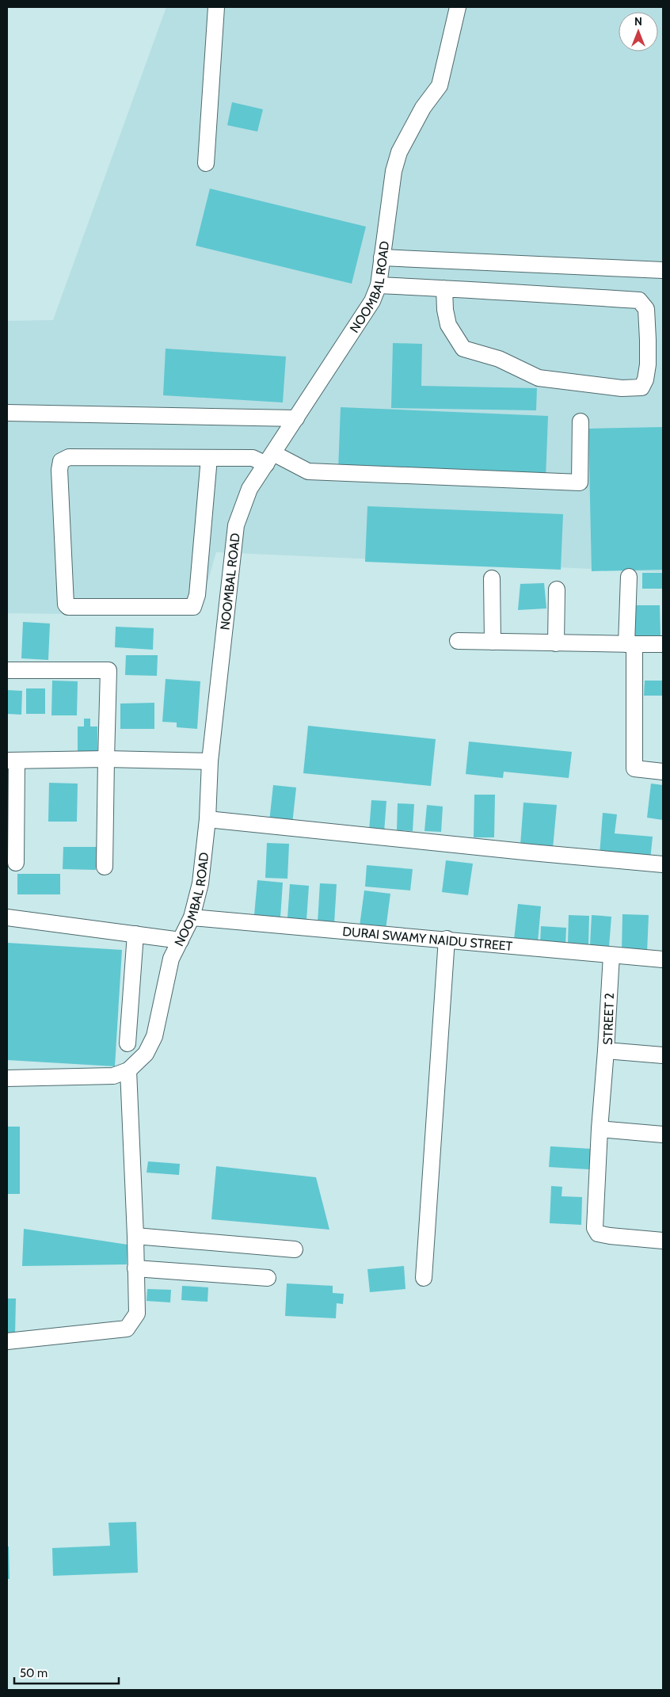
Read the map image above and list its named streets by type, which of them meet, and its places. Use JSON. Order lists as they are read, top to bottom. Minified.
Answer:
{"streets":{"street":["NOOMBAL ROAD","DURAI SWAMY NAIDU STREET","STREET 2"]},"crossings":[["NOOMBAL ROAD","DURAI SWAMY NAIDU STREET"],["DURAI SWAMY NAIDU STREET","STREET 2"]],"scale_bar":"50 m","north":"top"}
